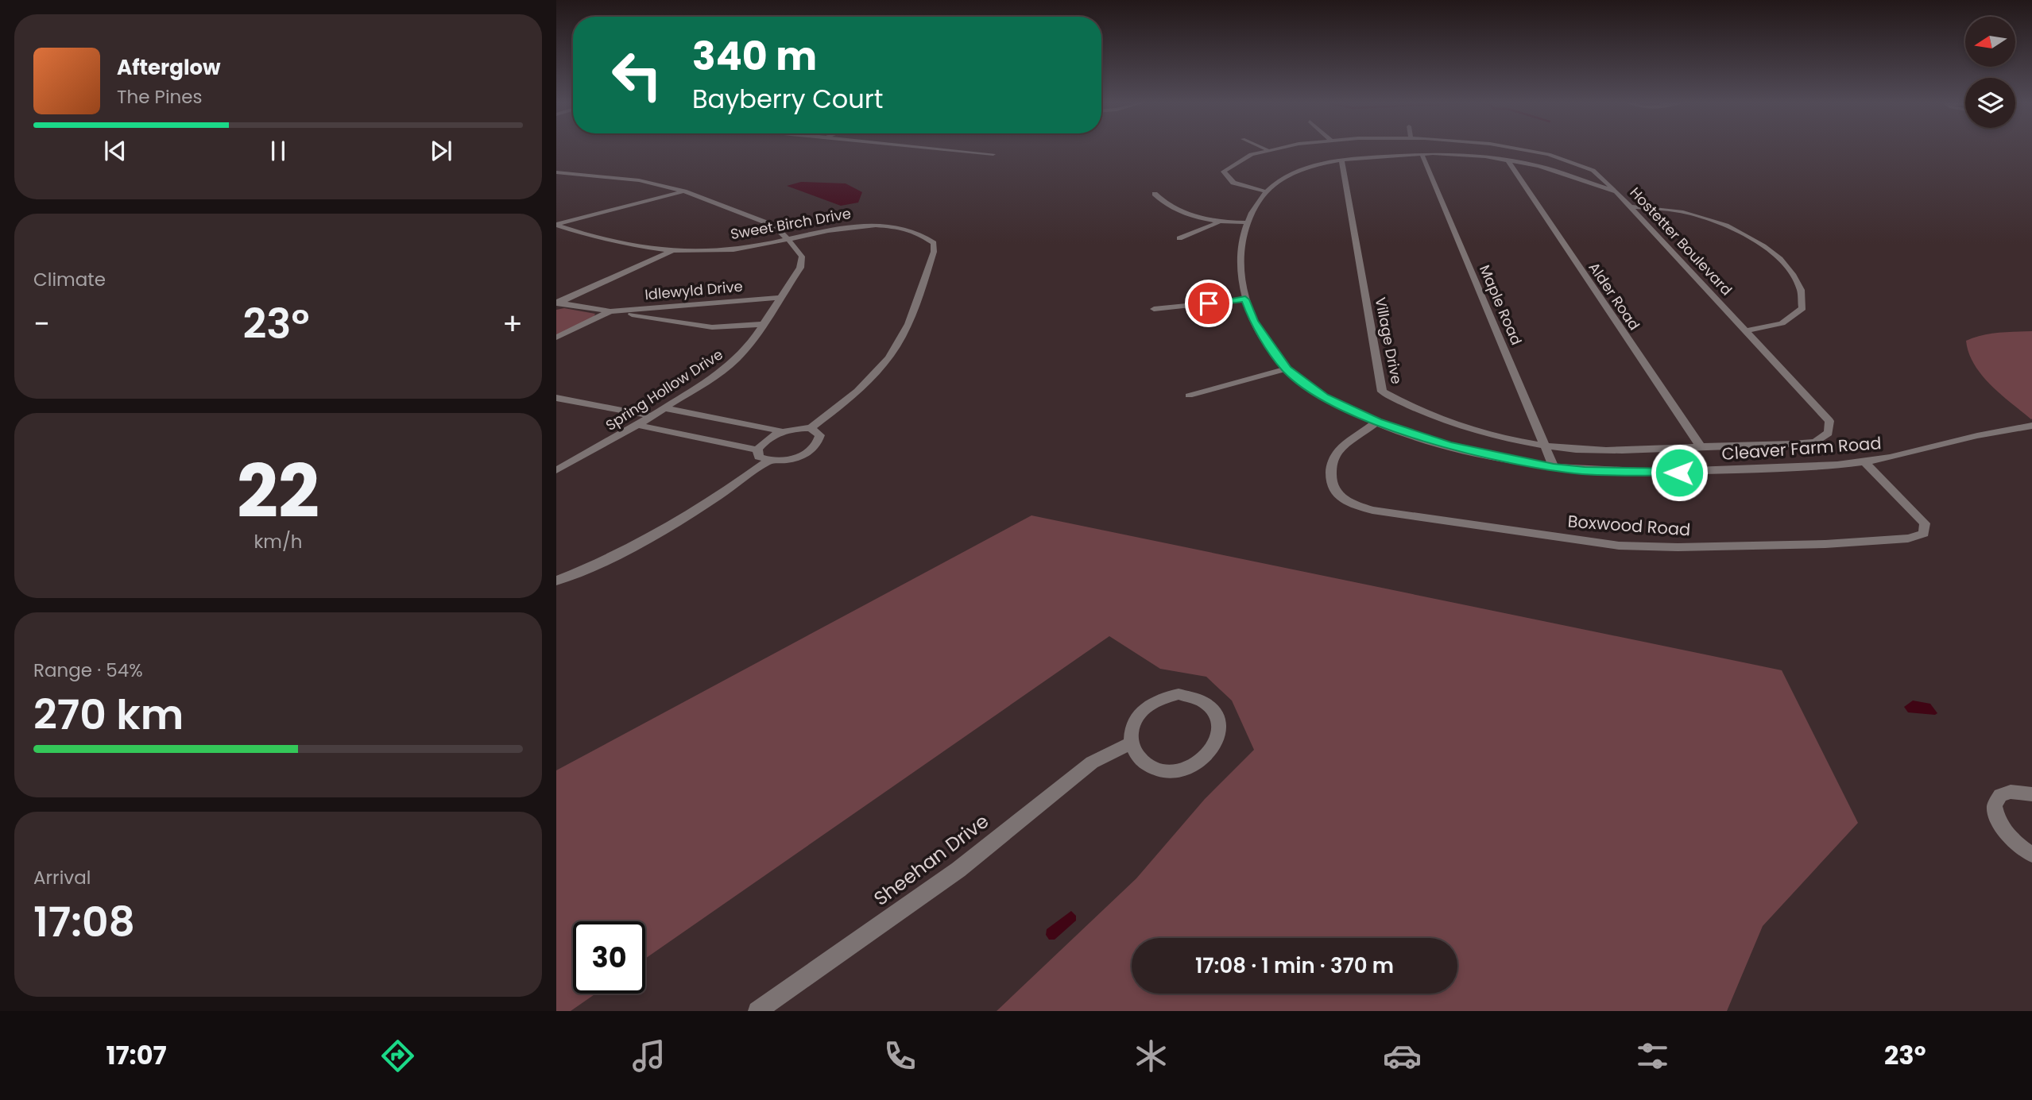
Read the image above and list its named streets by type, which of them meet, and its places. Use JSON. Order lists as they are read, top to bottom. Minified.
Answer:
{"streets":{"street":["Sweet Birch Drive","Hostetter Boulevard","Idlewyld Drive","Alder Road","Maple Road","Village Drive","Spring Hollow Drive","Cleaver Farm Road","Boxwood Road","Sheehan Drive"]},"crossings":[["Sweet Birch Drive","Spring Hollow Drive"],["Hostetter Boulevard","Alder Road"],["Hostetter Boulevard","Maple Road"],["Hostetter Boulevard","Village Drive"],["Hostetter Boulevard","Cleaver Farm Road"],["Idlewyld Drive","Spring Hollow Drive"],["Alder Road","Cleaver Farm Road"],["Maple Road","Village Drive"],["Maple Road","Cleaver Farm Road"],["Cleaver Farm Road","Boxwood Road"]],"north":"left","page":{"turn":["340 m","Bayberry Court"],"song":["Afterglow","The Pines"],"tile":["Climate",["22","km/h"],["Range · 54%","270 km"],["Arrival","17:08"]],"heat":["−","23°","+"],"limit":"30","trip":"17:08 · 1 min · 370 m","tabs":["17:07","23°"]}}
